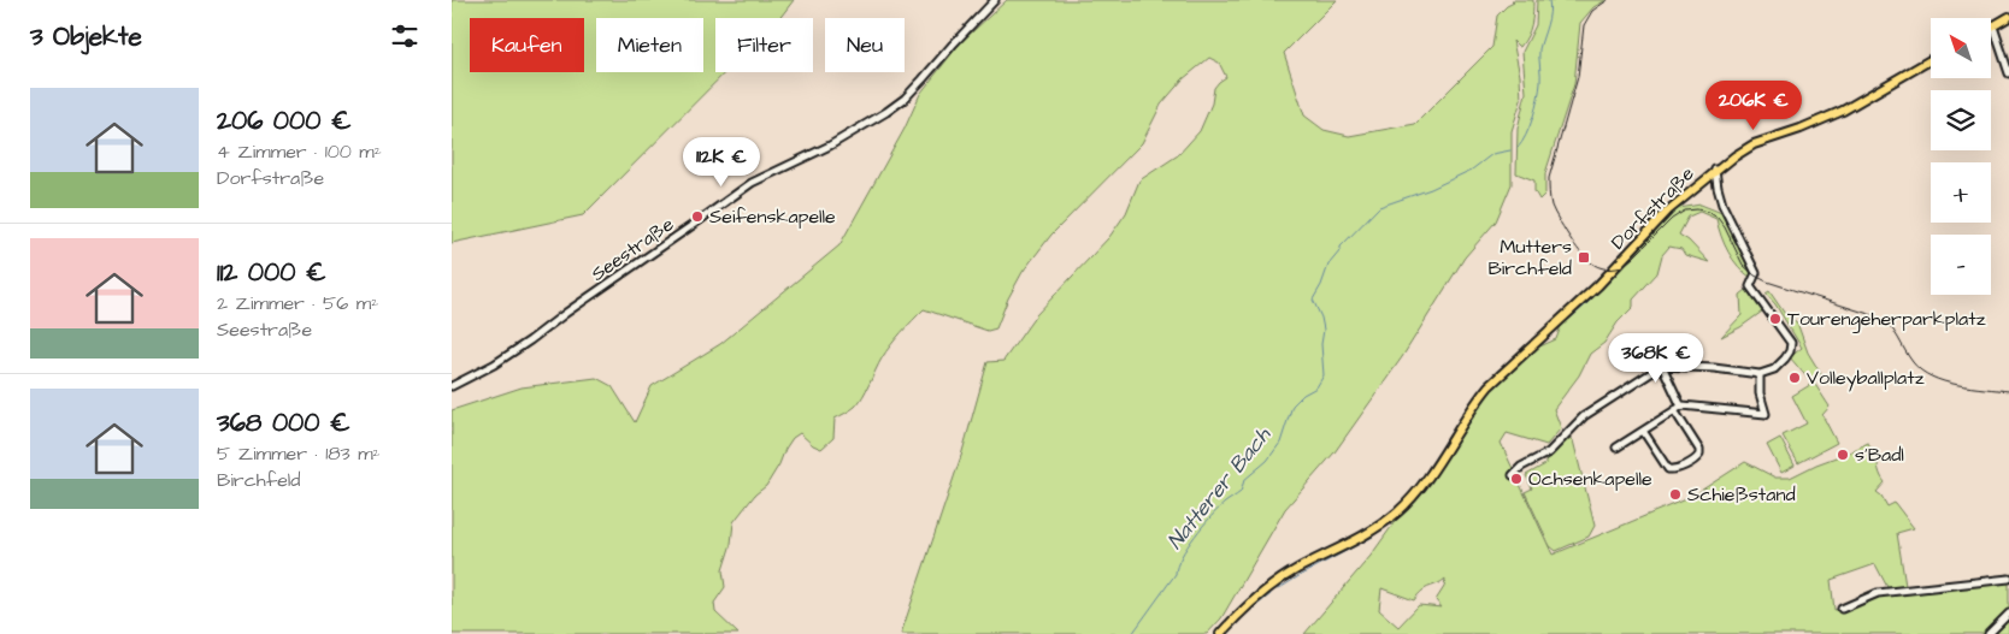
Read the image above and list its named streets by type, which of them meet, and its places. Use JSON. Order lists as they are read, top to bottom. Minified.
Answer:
{"streets":{"main road":["Dorfstraße"],"street":["Seestraße"]},"water":["Natterer Bach"],"places":{"other":["Seifenskapelle","Tourengeherparkplatz","Volleyballplatz","s'Badl","Ochsenkapelle","Schießstand"],"transit":["Mutters Birchfeld"]},"north":"top left","page":{"heading":"3 Objekte","map_buttons":["+","−"],"chip":["Kaufen","Mieten","Filter","Neu"],"list":[{"name":"206 000 €","note":"4 Zimmer · 100 m² · Dorfstraße"},{"name":"112 000 €","note":"2 Zimmer · 56 m² · Seestraße"},{"name":"368 000 €","note":"5 Zimmer · 183 m² · Birchfeld"}],"price":["206K €","112K €","368K €"]}}
